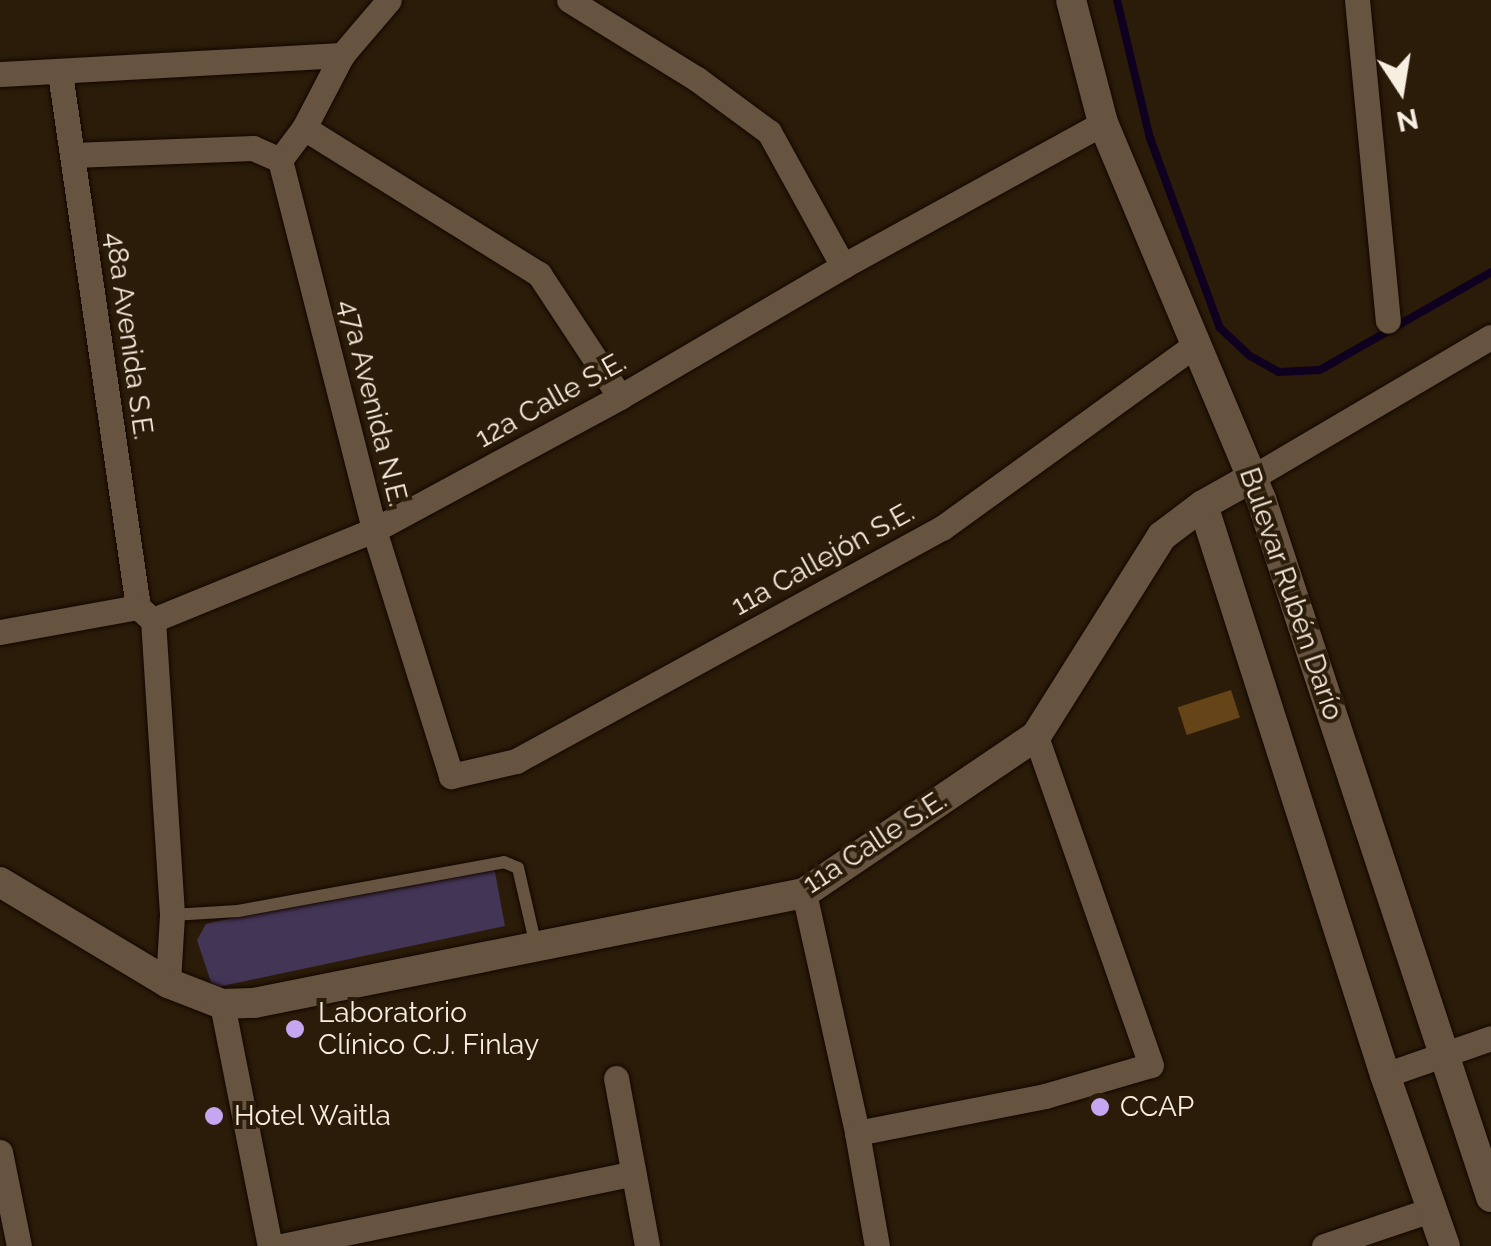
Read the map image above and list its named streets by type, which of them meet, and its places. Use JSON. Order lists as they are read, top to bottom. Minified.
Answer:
{"streets":{"street":["48a Avenida S.E.","12a Calle S.E.","47a Avenida N.E.","11a Callejón S.E.","Bulevar Rubén Darío","11a Calle S.E."]},"crossings":[["48a Avenida S.E.","12a Calle S.E."],["48a Avenida S.E.","11a Calle S.E."],["12a Calle S.E.","47a Avenida N.E."],["12a Calle S.E.","Bulevar Rubén Darío"],["47a Avenida N.E.","11a Callejón S.E."],["11a Callejón S.E.","Bulevar Rubén Darío"],["Bulevar Rubén Darío","11a Calle S.E."]],"places":["Laboratorio Clínico C.J. Finlay","CCAP","Hotel Waitla"],"north":"bottom"}
